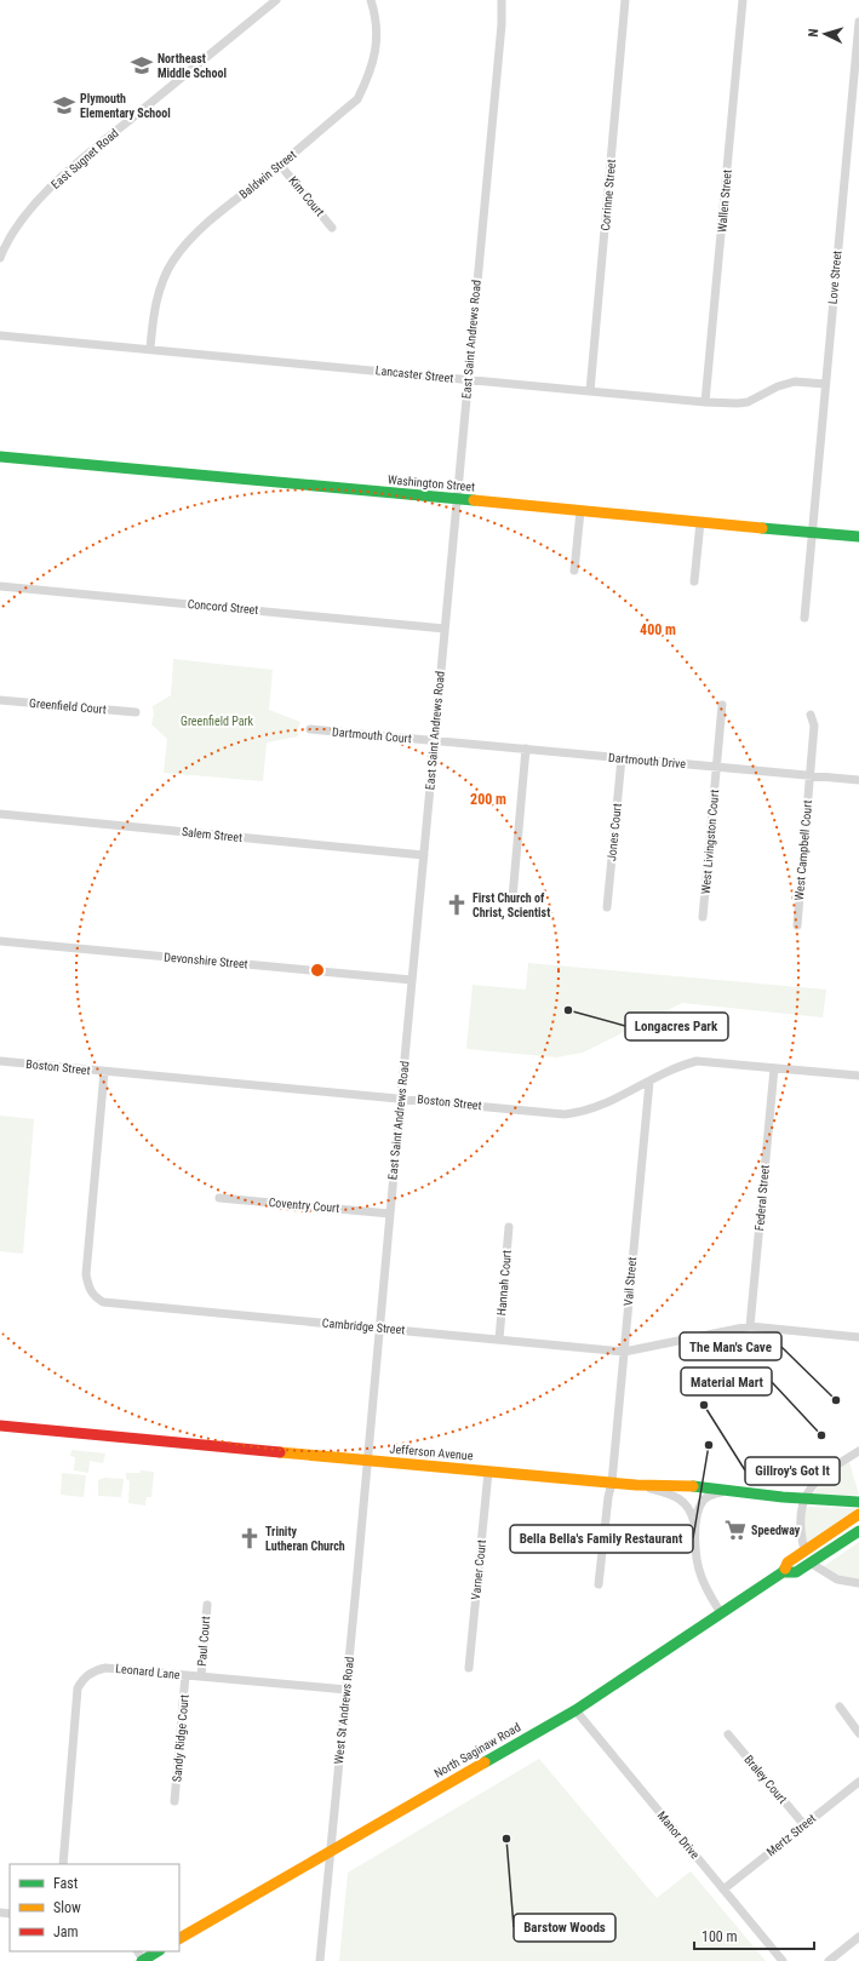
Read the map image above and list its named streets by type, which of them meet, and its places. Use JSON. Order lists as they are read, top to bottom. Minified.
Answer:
{"streets":{"street":["East Sugnet Road","Baldwin Street","Corrinne Street","Kim Court","Wallen Street","Love Street","East Saint Andrews Road","Lancaster Street","Washington Street","Concord Street","Greenfield Court","Dartmouth Court","Dartmouth Drive","Jones Court","Salem Street","West Livingston Court","West Campbell Court","Devonshire Street","Boston Street","Federal Street","Coventry Court","Vail Street","Hannah Court","Cambridge Street","Jefferson Avenue","Varner Court","Paul Court","Leonard Lane","West St Andrews Road","Sandy Ridge Court","North Saginaw Road","Braley Court","Manor Drive","Mertz Street"]},"crossings":[["Baldwin Street","Kim Court"],["Baldwin Street","Lancaster Street"],["Corrinne Street","Lancaster Street"],["Wallen Street","Lancaster Street"],["Love Street","Lancaster Street"],["Love Street","Washington Street"],["East Saint Andrews Road","Lancaster Street"],["East Saint Andrews Road","Washington Street"],["East Saint Andrews Road","Concord Street"],["East Saint Andrews Road","Dartmouth Court"],["East Saint Andrews Road","Dartmouth Drive"],["East Saint Andrews Road","Salem Street"],["East Saint Andrews Road","Devonshire Street"],["East Saint Andrews Road","Boston Street"],["East Saint Andrews Road","Coventry Court"],["East Saint Andrews Road","Cambridge Street"],["East Saint Andrews Road","Jefferson Avenue"],["East Saint Andrews Road","West St Andrews Road"],["Dartmouth Court","Dartmouth Drive"],["Dartmouth Drive","Jones Court"],["Dartmouth Drive","West Livingston Court"],["Dartmouth Drive","West Campbell Court"],["Boston Street","Federal Street"],["Boston Street","Vail Street"],["Boston Street","Cambridge Street"],["Federal Street","Cambridge Street"],["Vail Street","Cambridge Street"],["Vail Street","Jefferson Avenue"],["Hannah Court","Cambridge Street"],["Jefferson Avenue","Varner Court"],["Jefferson Avenue","West St Andrews Road"],["Paul Court","Leonard Lane"],["Leonard Lane","West St Andrews Road"],["Leonard Lane","Sandy Ridge Court"],["West St Andrews Road","North Saginaw Road"],["North Saginaw Road","Manor Drive"],["Braley Court","Mertz Street"],["Manor Drive","Mertz Street"]],"parks":["Greenfield Park"],"places":{"school or university":["Northeast Middle School","Plymouth Elementary School"],"church":["First Church of Christ, Scientist","Trinity Lutheran Church"],"other":["Longacres Park","The Man's Cave","Gillroy's Got It","Material Mart","Bella Bella's Family Restaurant","Barstow Woods"],"supermarket":["Speedway"]},"legend":["Fast","Slow","Jam"],"scale_bar":"100 m","north":"left","rings":["400 m","200 m"]}
